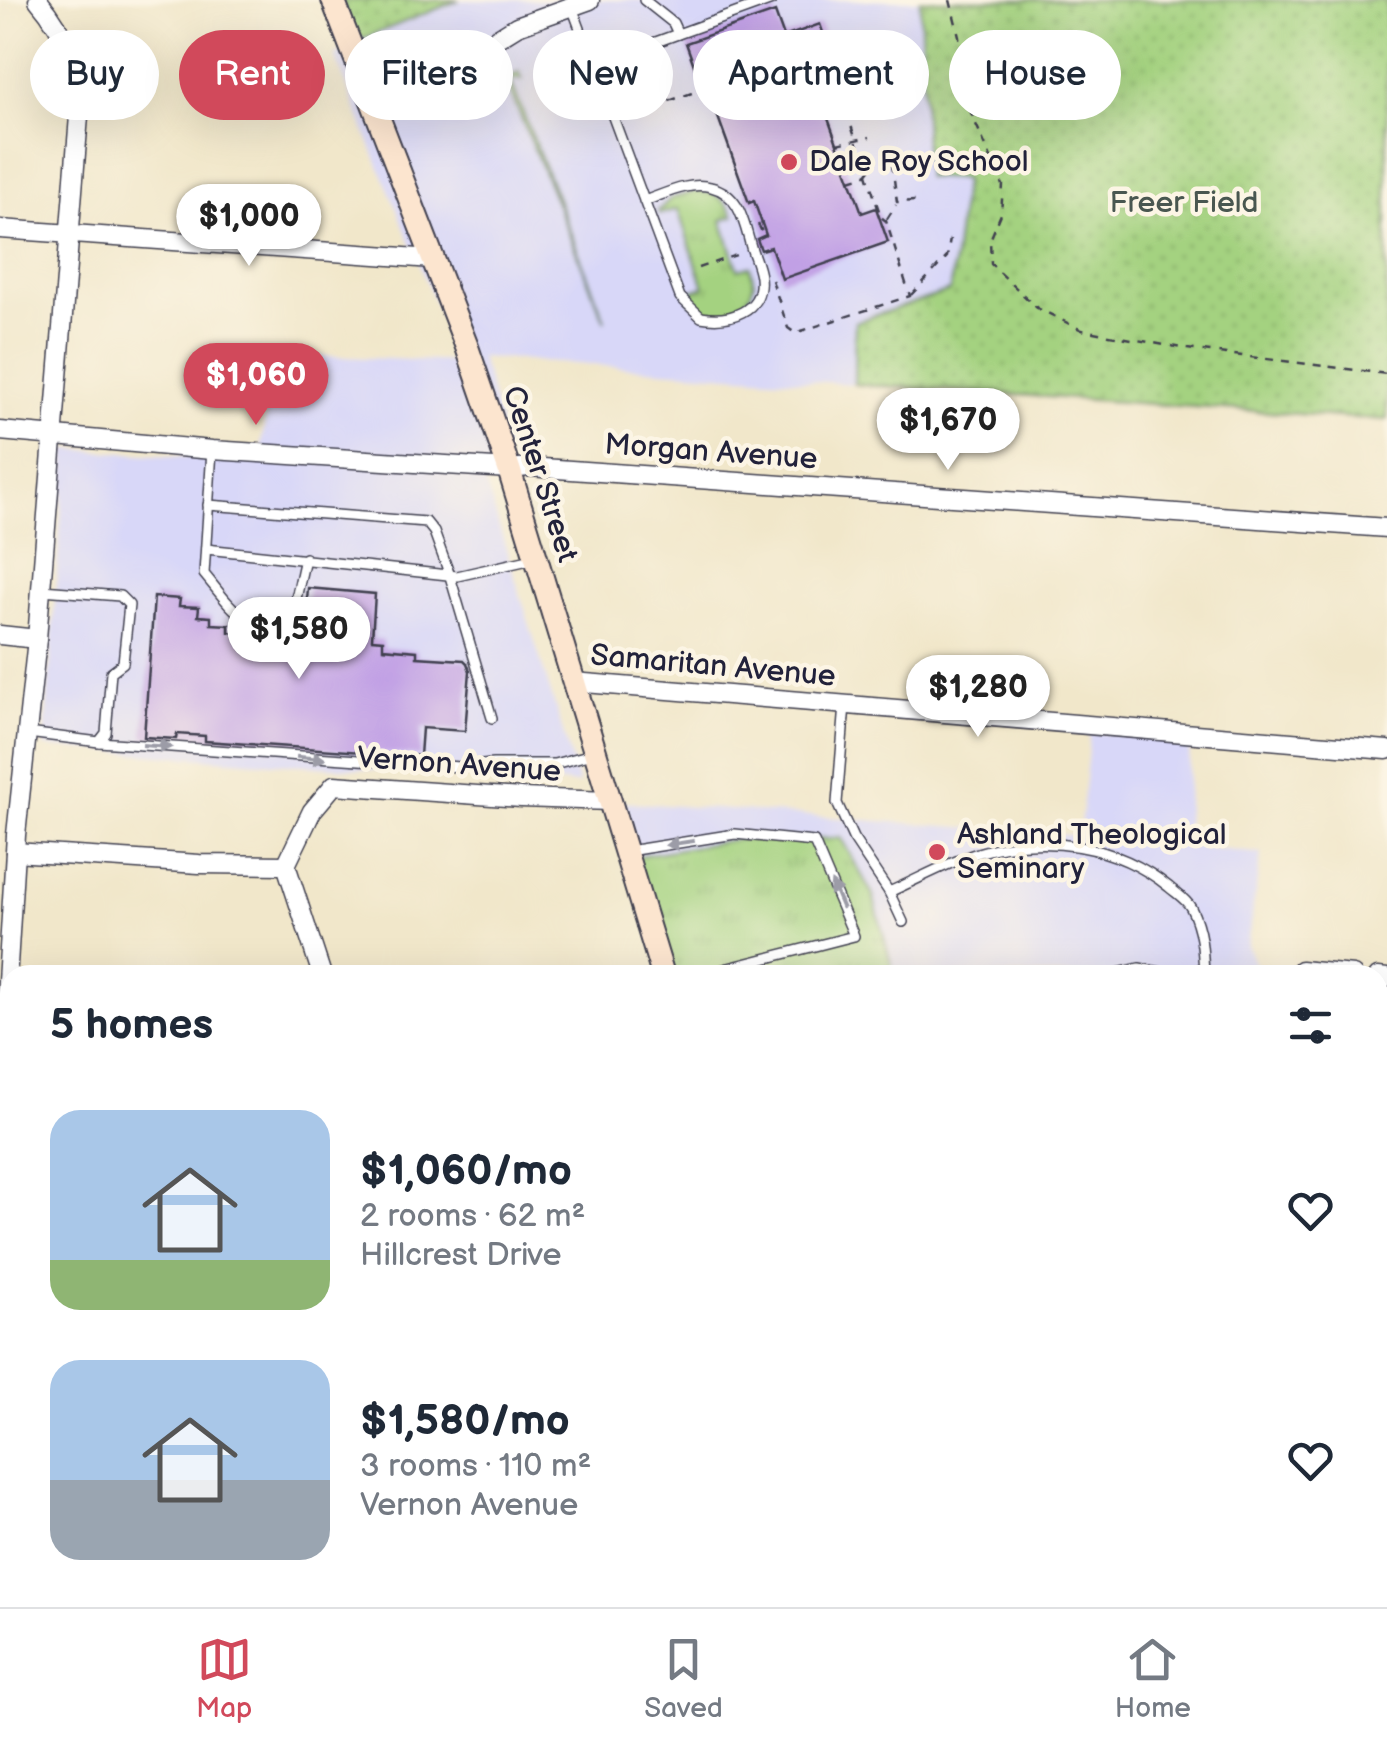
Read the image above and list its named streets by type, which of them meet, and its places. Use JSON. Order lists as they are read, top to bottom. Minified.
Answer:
{"streets":{"main road":["Center Street"],"street":["Morgan Avenue","Samaritan Avenue","Vernon Avenue"]},"crossings":[["Morgan Avenue","Center Street"],["Center Street","Samaritan Avenue"],["Center Street","Vernon Avenue"]],"parks":["Freer Field"],"places":["Dale Roy School","Ashland Theological Seminary"],"page":{"chip":["Buy","Rent","Filters","New","Apartment","House"],"price":["$1,000","$1,060","$1,670","$1,580","$1,280"],"heading":"5 homes","list":[{"name":"$1,060/mo","note":"2 rooms · 62 m² · Hillcrest Drive"},{"name":"$1,580/mo","note":"3 rooms · 110 m² · Vernon Avenue"}],"tabs":["Map","Saved","Home"]}}
